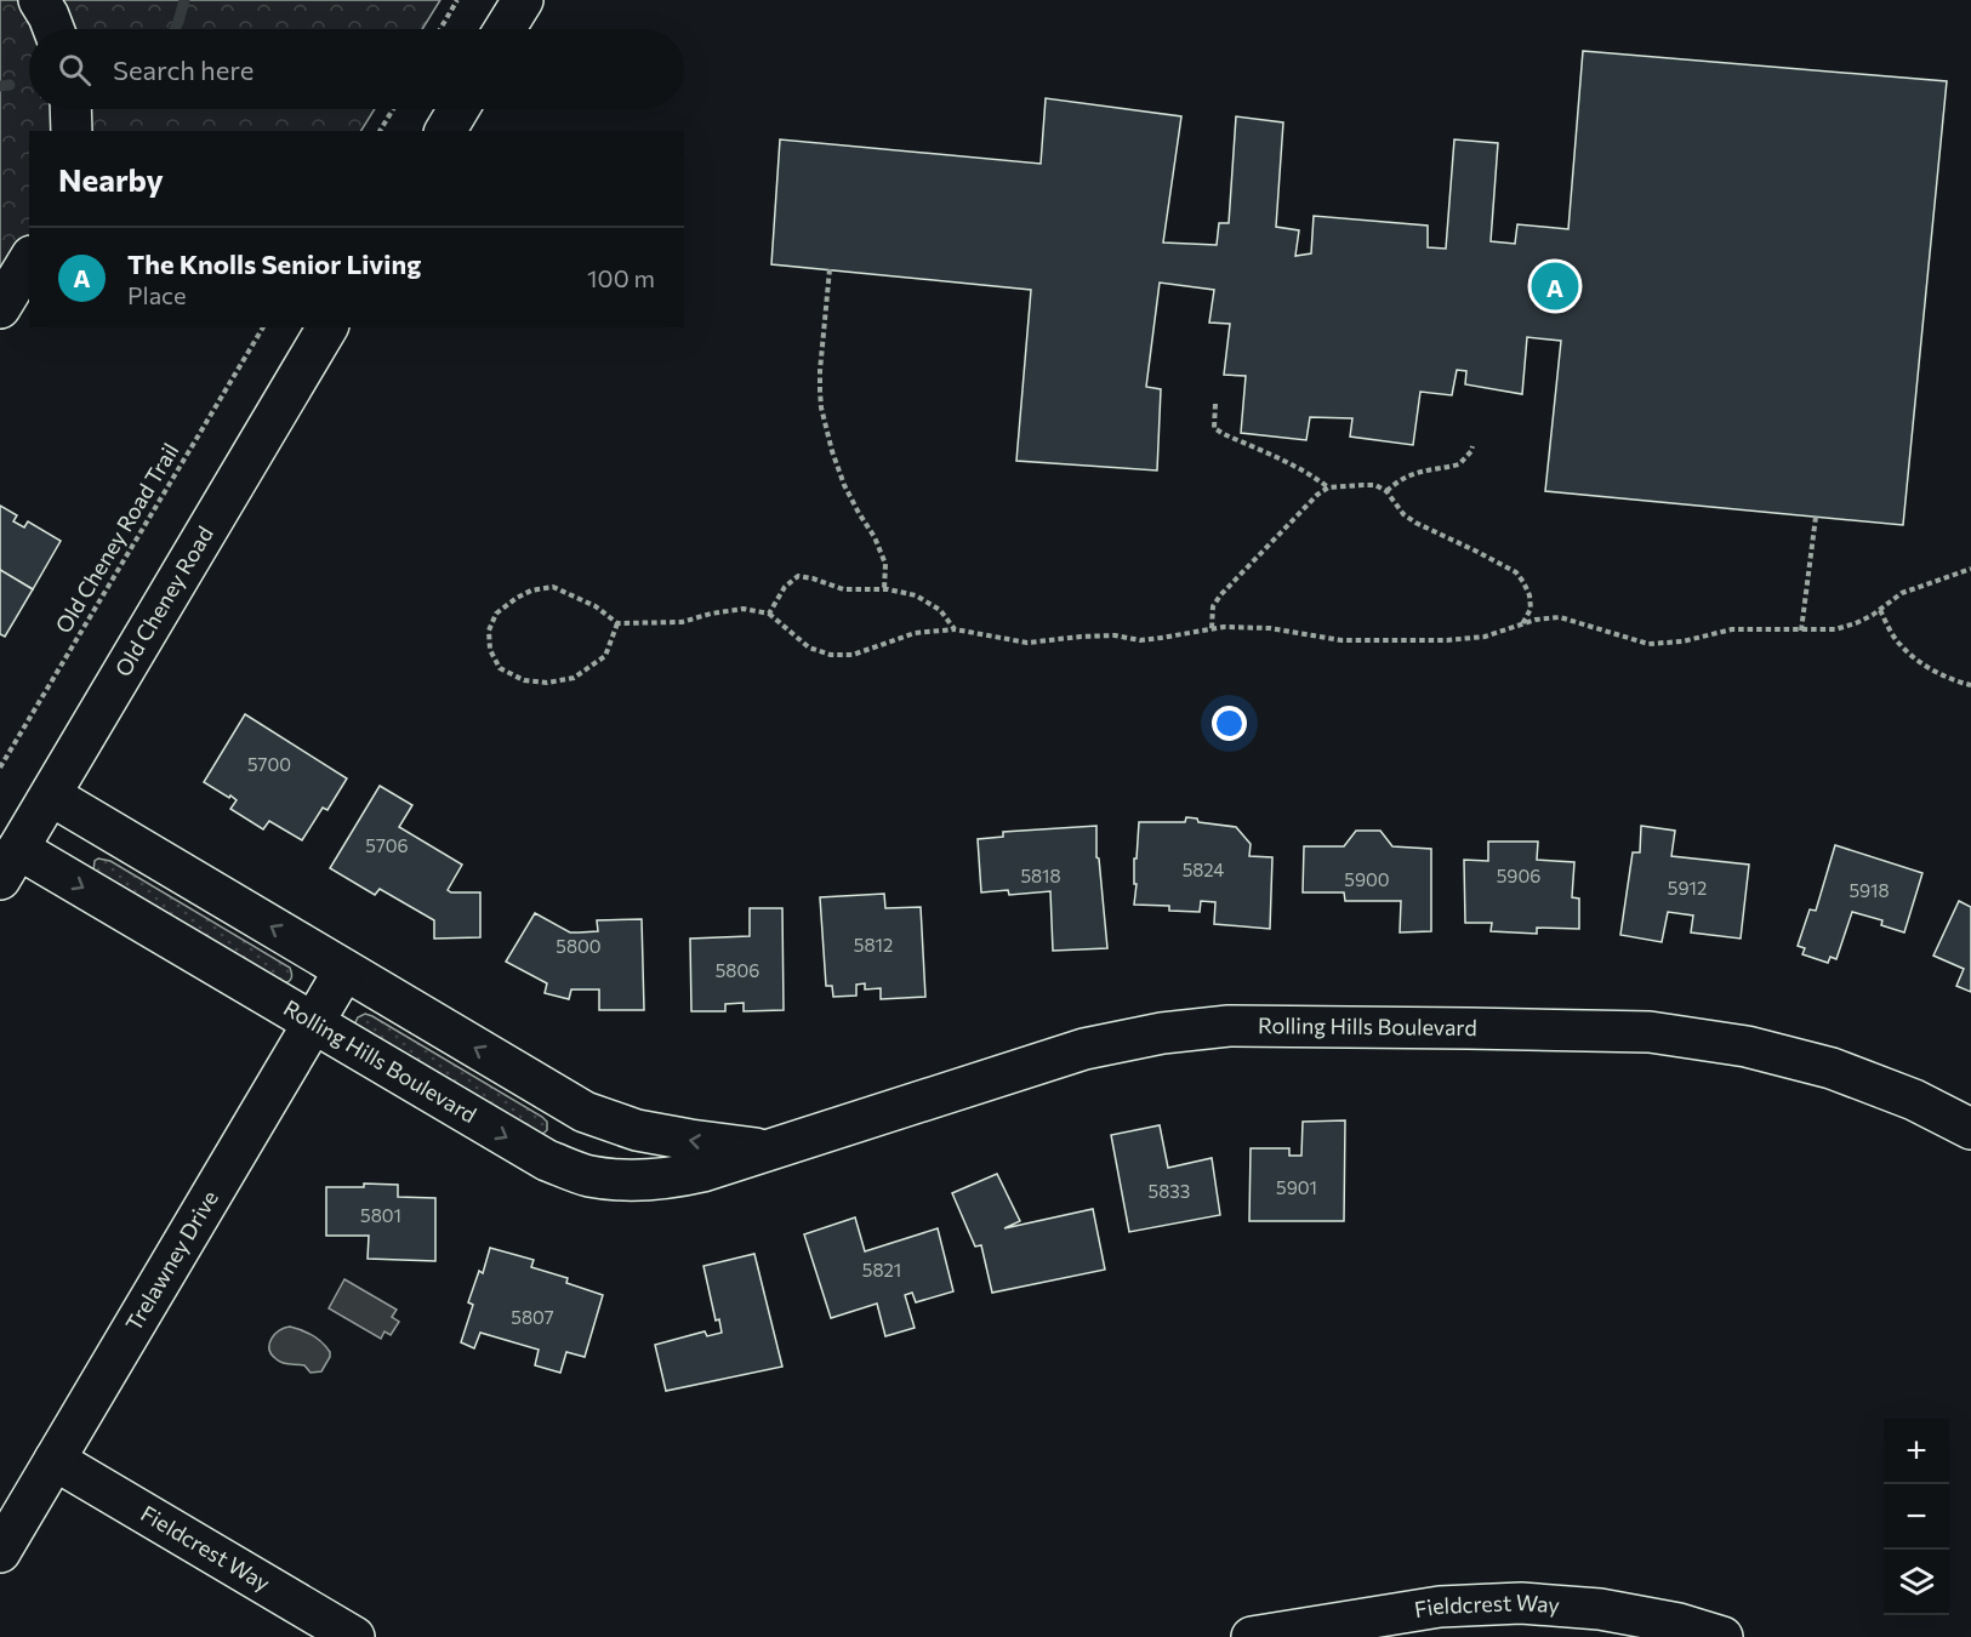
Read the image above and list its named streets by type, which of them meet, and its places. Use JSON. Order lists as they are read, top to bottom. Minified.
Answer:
{"streets":{"street":["Old Cheney Road","Rolling Hills Boulevard","Trelawney Drive","Fieldcrest Way"],"path":["Old Cheney Road Trail"]},"crossings":[["Old Cheney Road","Rolling Hills Boulevard"],["Rolling Hills Boulevard","Trelawney Drive"],["Trelawney Drive","Fieldcrest Way"]],"house_numbers":["5700","5706","5824","5818","5906","5900","5912","5918","5812","5800","5806","5901","5833","5801","5821","5807"],"page":{"search":"Search here","heading":"Nearby","list":[{"mark":"A","name":"The Knolls Senior Living","note":"Place","value":"100 m"}],"pins":"A","map_buttons":["+","−"]}}
